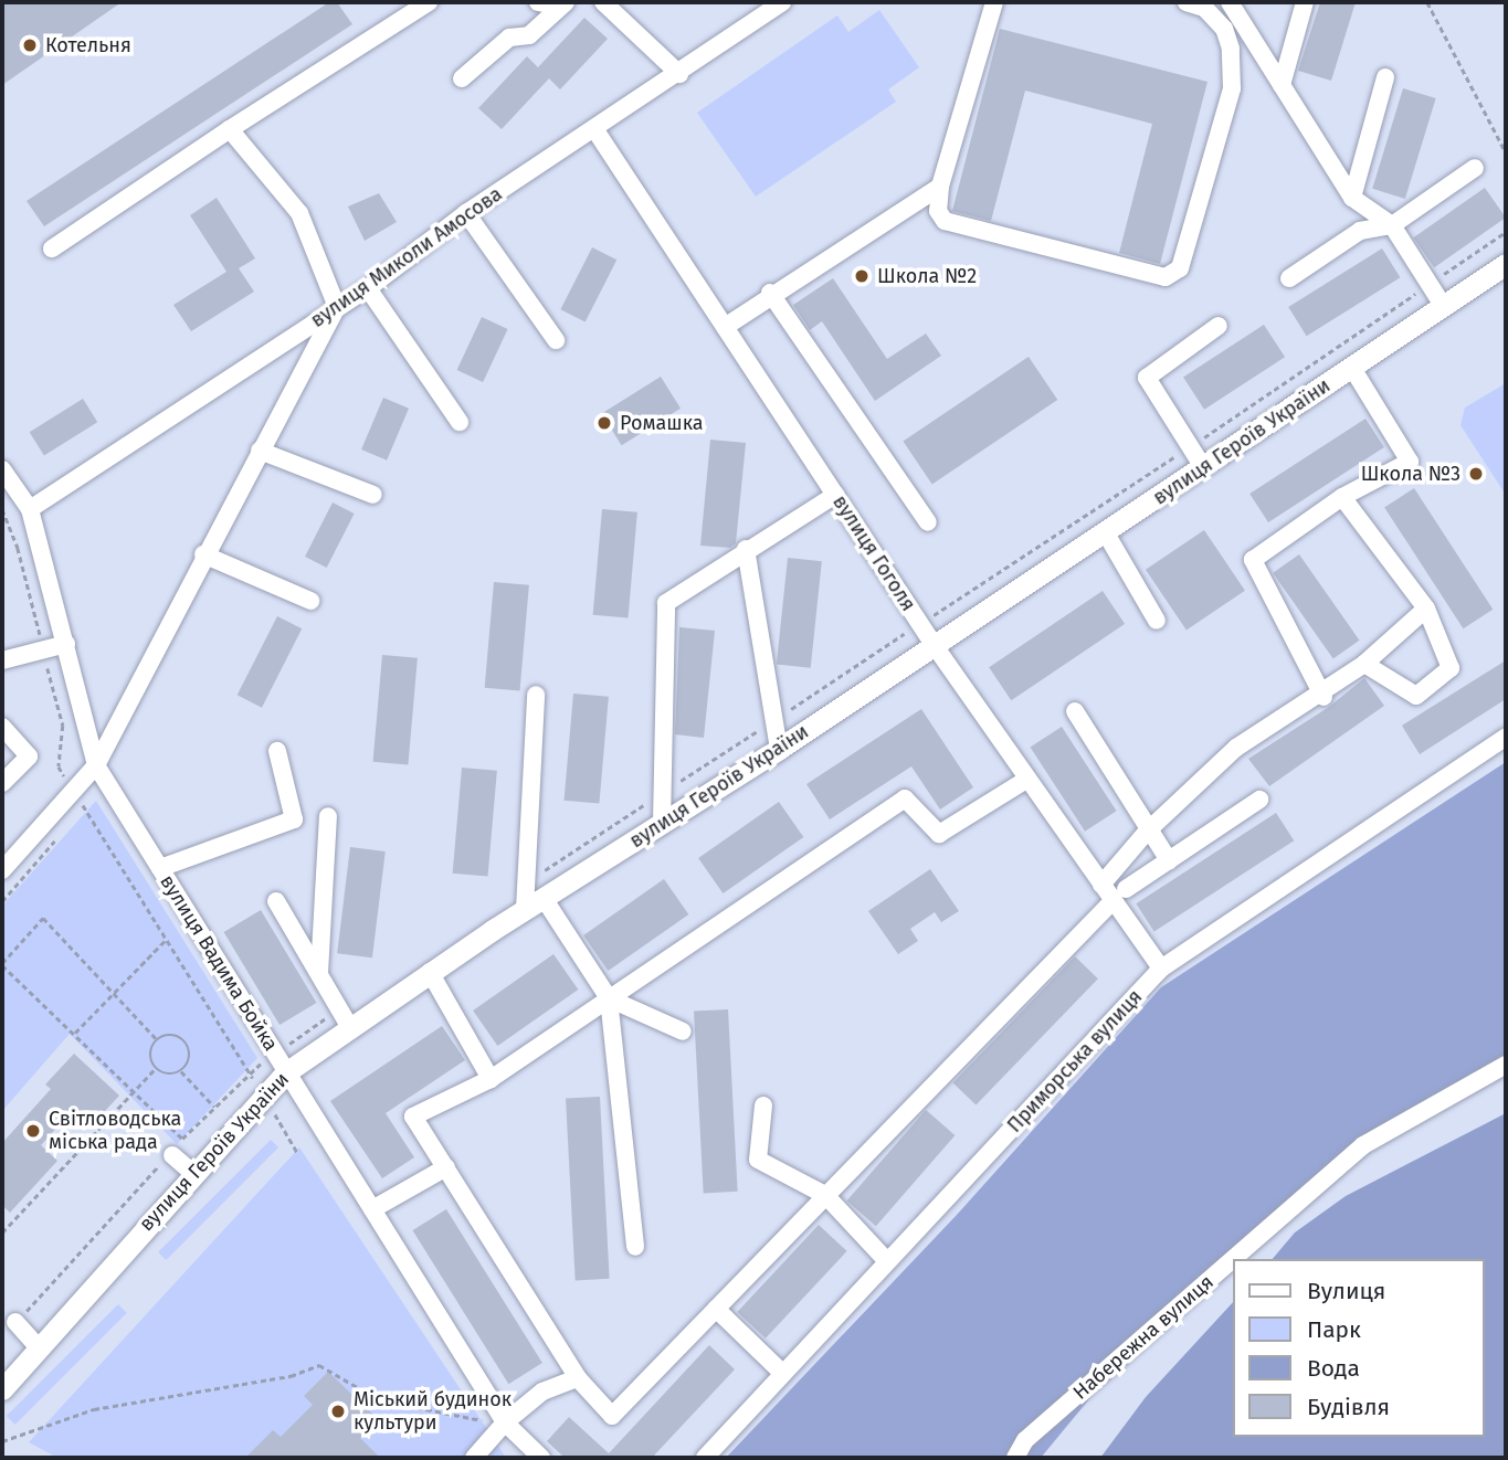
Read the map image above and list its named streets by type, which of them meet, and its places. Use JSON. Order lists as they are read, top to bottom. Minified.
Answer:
{"streets":{"main road":["вулиця Героїв України"],"street":["вулиця Миколи Амосова","вулиця Гоголя","вулиця Вадима Бойка","Приморська вулиця","Набережна вулиця"]},"crossings":[["вулиця Миколи Амосова","вулиця Гоголя"],["вулиця Миколи Амосова","вулиця Вадима Бойка"],["вулиця Героїв України","вулиця Гоголя"],["вулиця Героїв України","вулиця Вадима Бойка"],["вулиця Гоголя","Приморська вулиця"]],"places":["Котельня","Школа №2","Ромашка","Школа №3","Світловодська міська рада","Міський будинок культури"],"legend":["Вулиця","Парк","Вода","Будівля"]}
